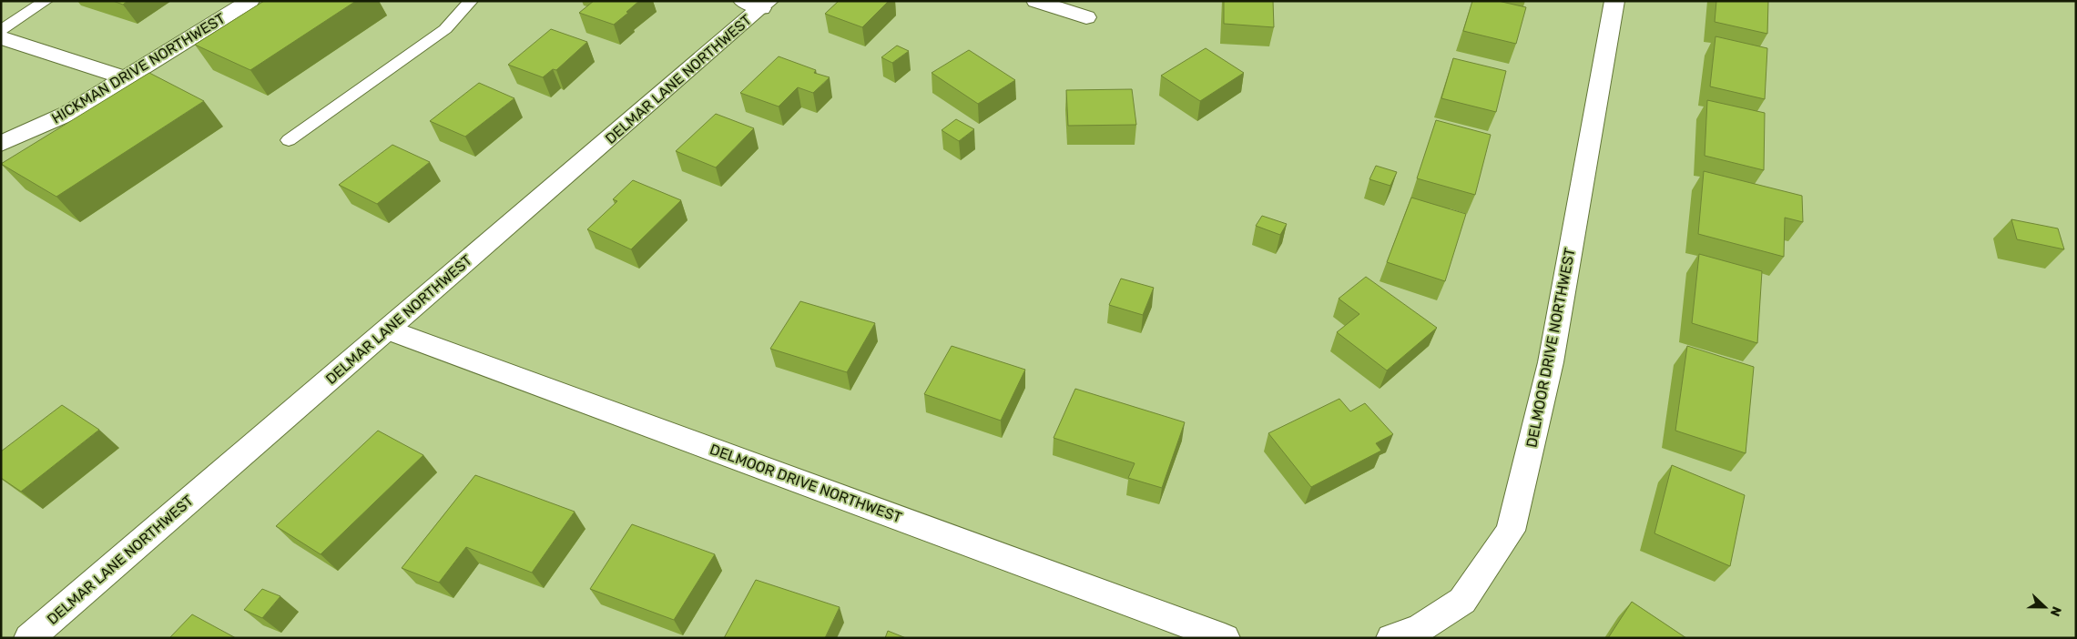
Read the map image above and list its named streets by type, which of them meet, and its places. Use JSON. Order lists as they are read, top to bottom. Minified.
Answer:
{"streets":{"street":["HICKMAN DRIVE NORTHWEST","DELMAR LANE NORTHWEST","DELMOOR DRIVE NORTHWEST"]},"crossings":[["DELMAR LANE NORTHWEST","DELMOOR DRIVE NORTHWEST"]],"north":"right"}
